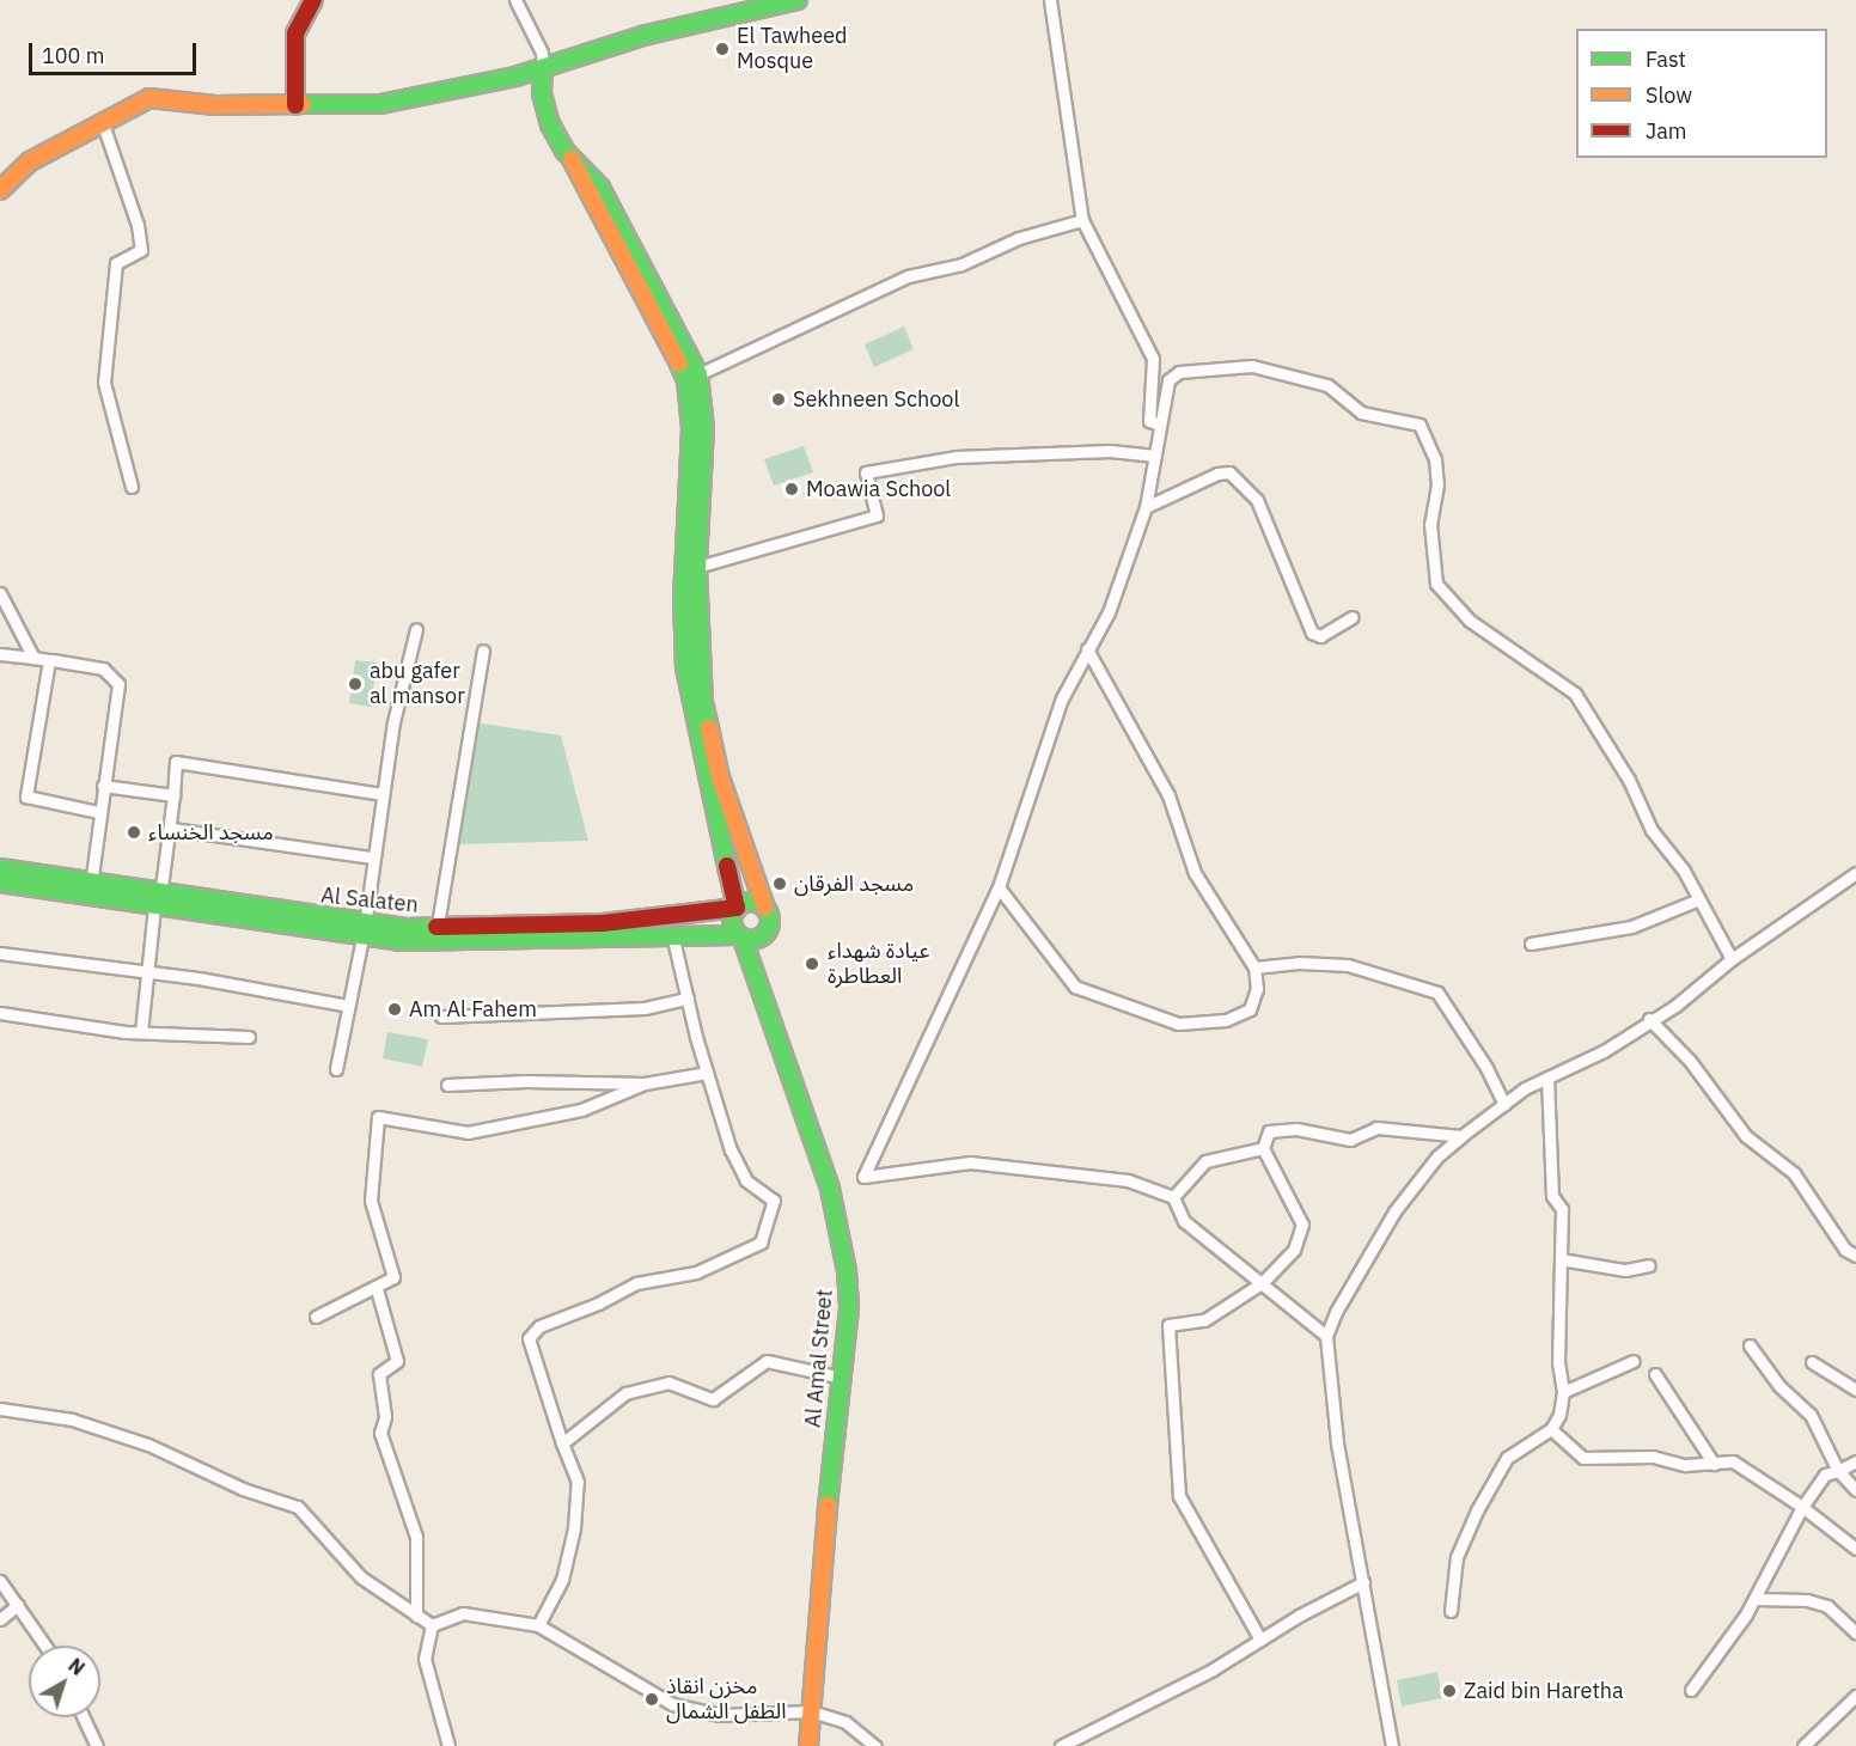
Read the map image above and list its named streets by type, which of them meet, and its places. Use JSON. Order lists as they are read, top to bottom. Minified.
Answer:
{"streets":{"main road":["Al Salaten","Al Amal Street"]},"crossings":[["Al Salaten","Al Amal Street"]],"places":["El Tawheed Mosque","Sekhneen School","Moawia School","abu gafer al mansor","مسجد الخنساء","مسجد الفرقان","عيادة شهداء العطاطرة","Am Al Fahem","Zaid bin Haretha","مخزن انقاذ الطفل الشمال"],"legend":["Fast","Slow","Jam"],"scale_bar":"100 m","north":"top right"}
